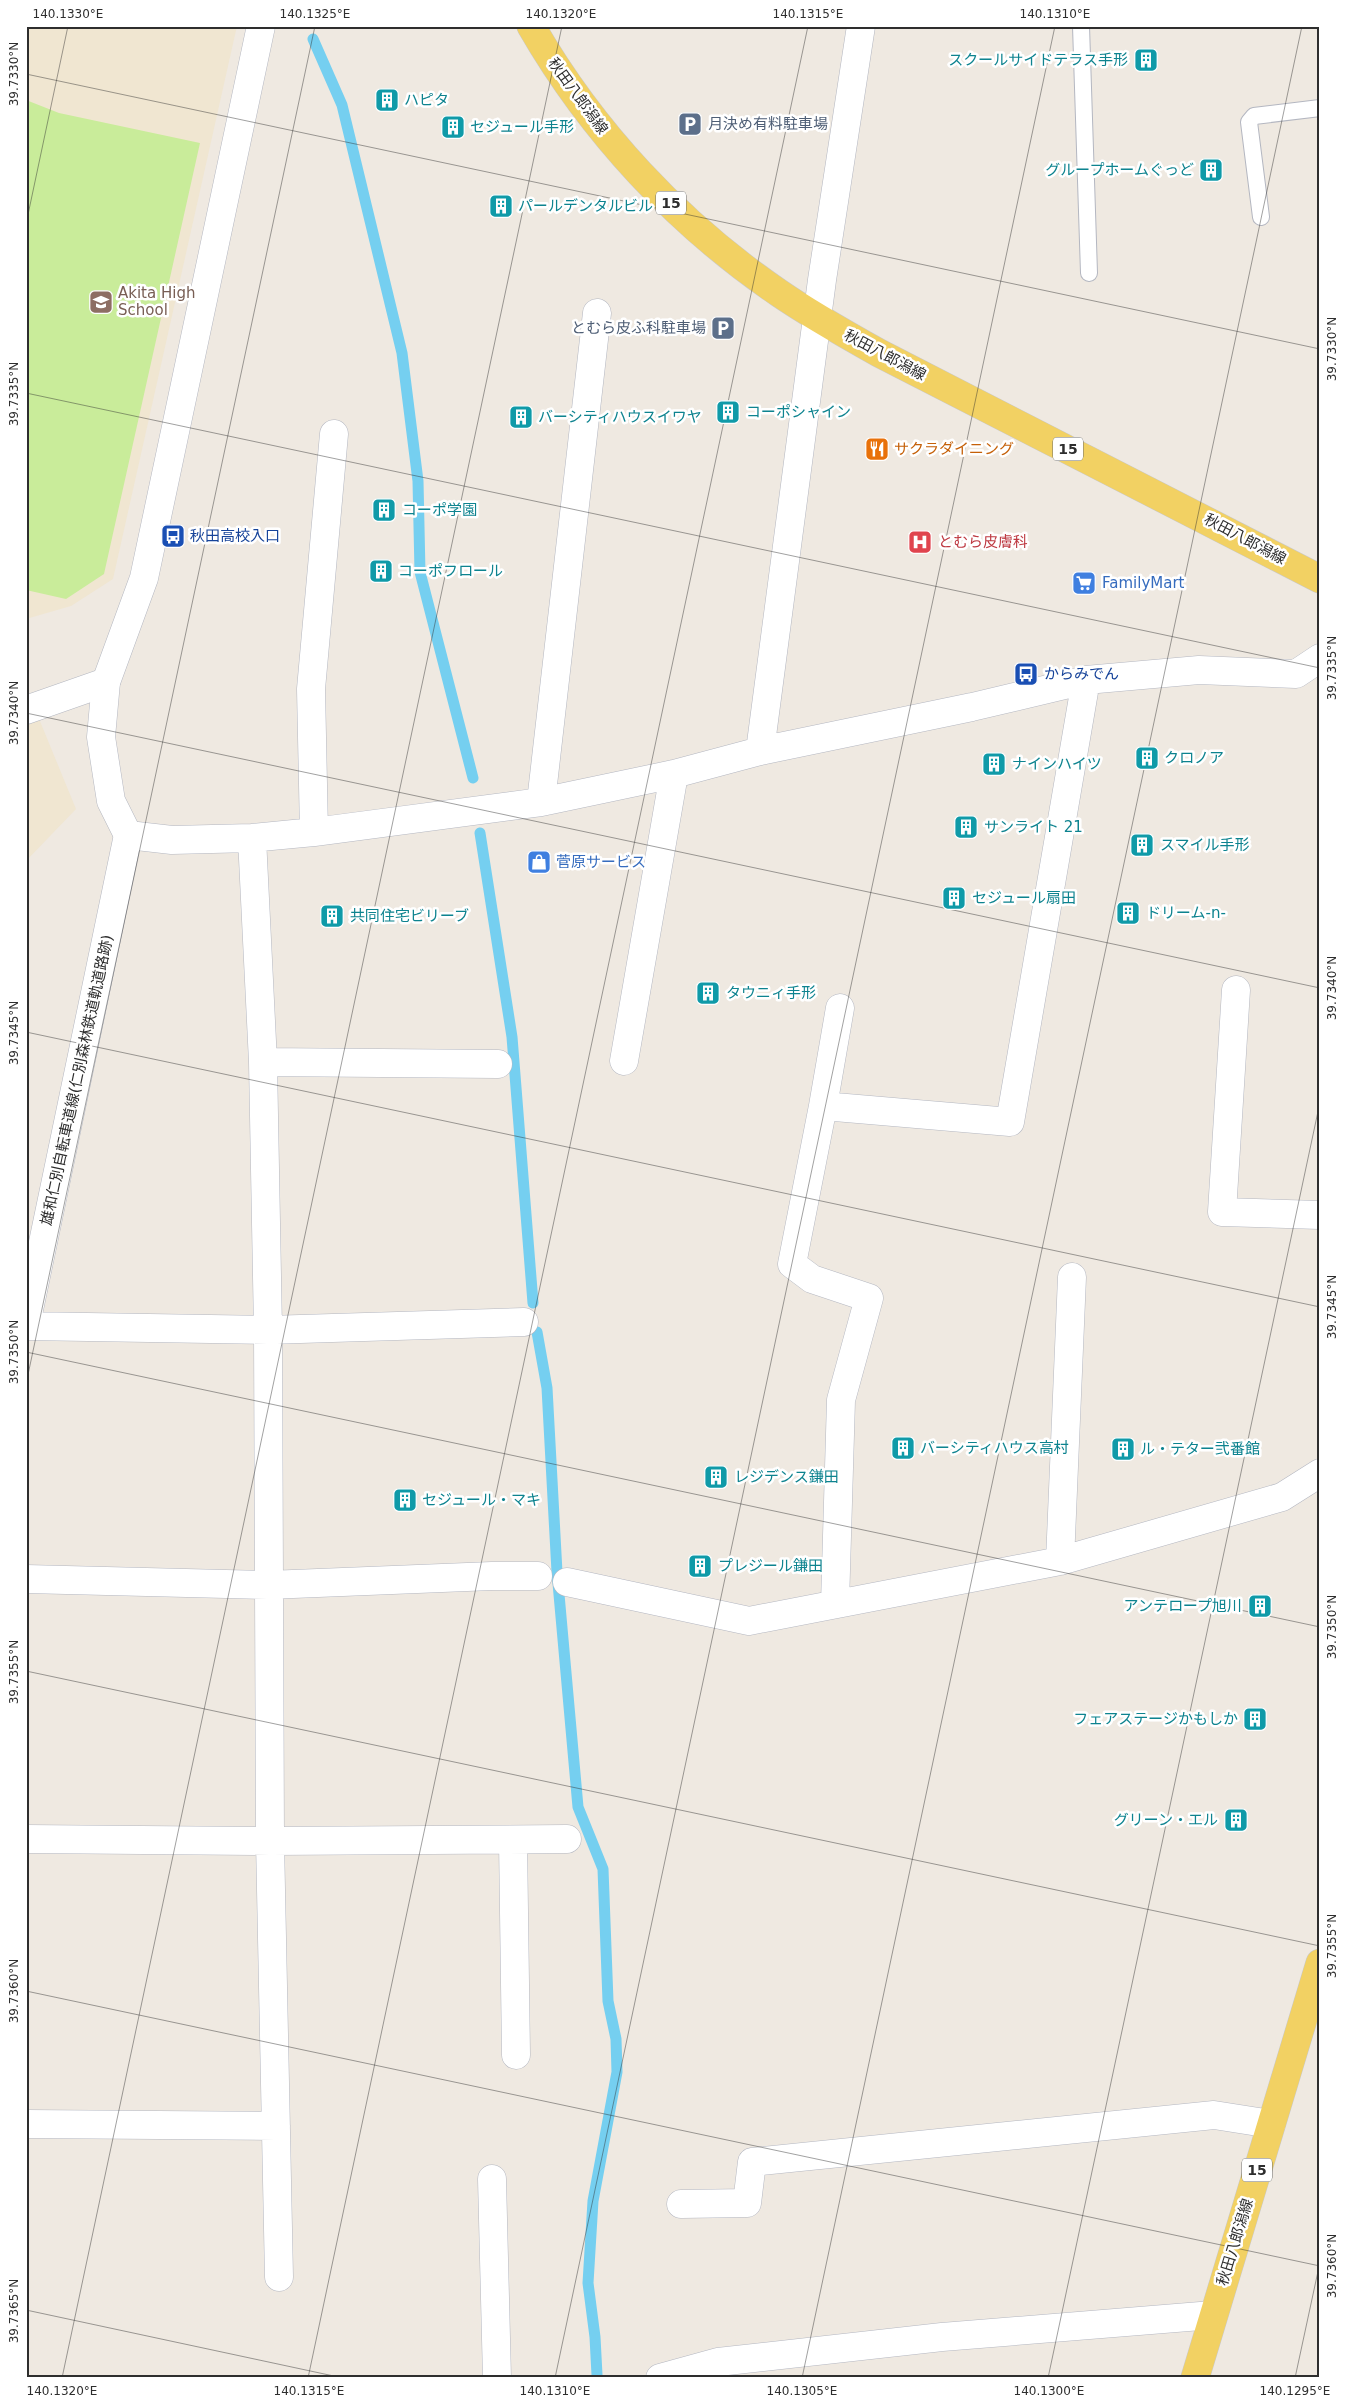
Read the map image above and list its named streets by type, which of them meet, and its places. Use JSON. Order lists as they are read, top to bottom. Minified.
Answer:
{"streets":{"main road":["秋田八郎潟線","15"],"street":["雄和仁別自転車道線(仁別森林鉄道軌道路跡)"]},"places":{"building":["スクールサイドテラス手形","ハピタ","セジュール手形","グループホームぐっど","パールデンタルビル","コーポシャイン","バーシティハウスイワヤ","コーポ学園","コーポフロール","クロノア","ナインハイツ","サンライト 21","スマイル手形","セジュール扇田","ドリーム-n-","共同住宅ビリーブ","タウニィ手形","バーシティハウス高村","ル・テター弐番館","レジデンス鎌田","セジュール・マキ","プレジール鎌田","アンテロープ旭川","フェアステージかもしか","グリーン・エル"],"parking":["月決め有料駐車場","とむら皮ふ科駐車場"],"school or university":["Akita High School"],"restaurant":["サクラダイニング"],"bus stop":["秋田高校入口","からみでん"],"hospital":["とむら皮膚科"],"supermarket":["FamilyMart"],"shop":["菅原サービス"]},"coordinates":["140.1330°E","140.1325°E","140.1320°E","140.1315°E","140.1310°E","39.7330°N","39.7335°N","39.7340°N","39.7345°N","39.7350°N","39.7355°N","39.7360°N","39.7365°N","140.1305°E","140.1300°E","140.1295°E"]}
